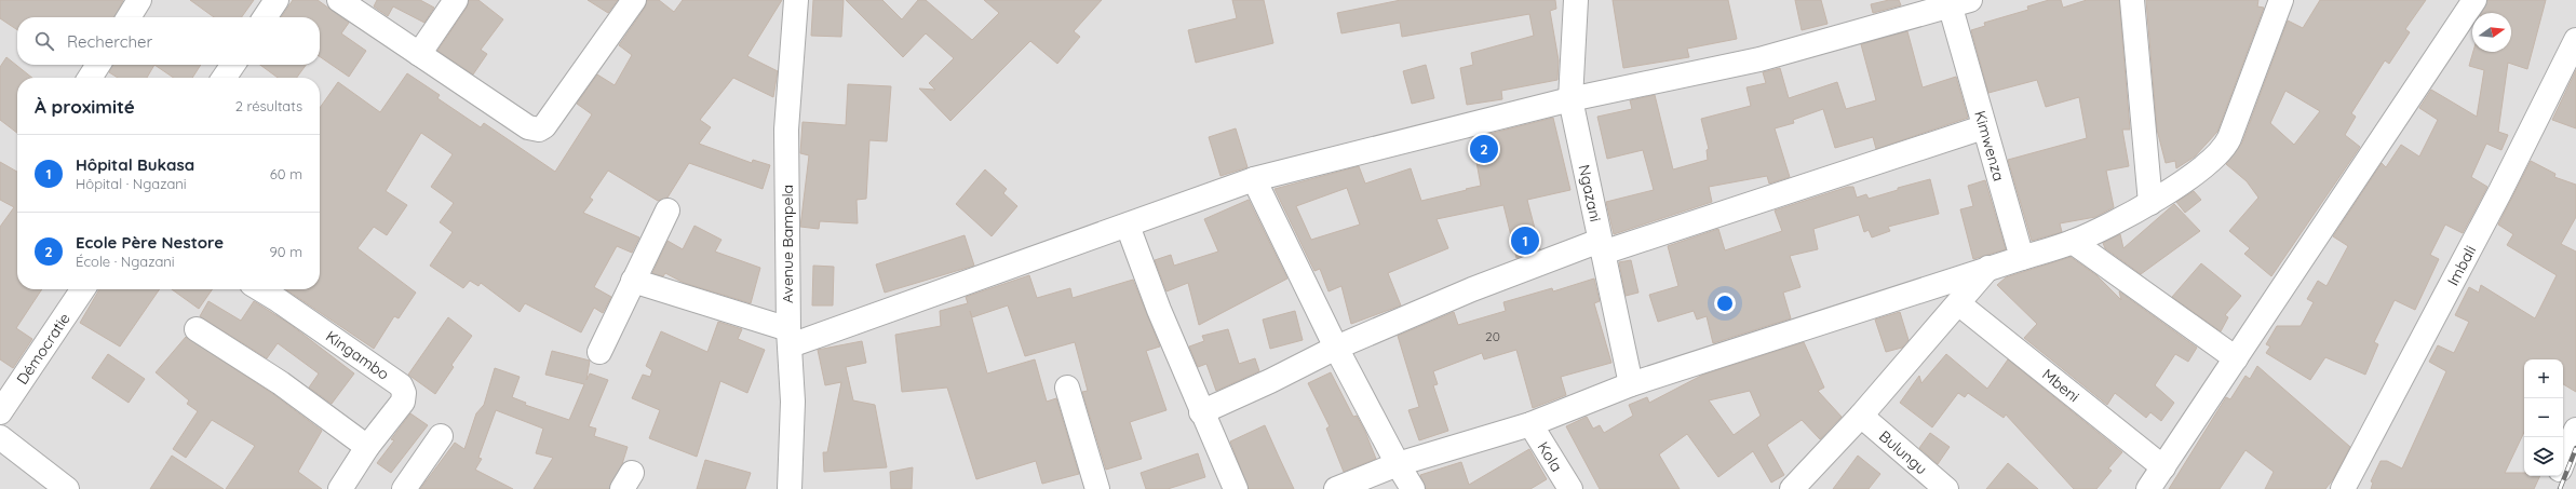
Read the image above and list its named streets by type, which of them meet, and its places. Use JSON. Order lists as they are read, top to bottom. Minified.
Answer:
{"streets":{"street":["Kimwenza","Ngazani","Avenue Bampela","Imbali","Démocratie","Kingambo","Mbeni","Bulungu","Kola"]},"house_numbers":["20"],"north":"right","page":{"search":"Rechercher","heading":["À proximité","2 résultats"],"pins":["2","1"],"list":[{"mark":"1","name":"Hôpital Bukasa","note":"Hôpital · Ngazani","value":"60 m"},{"mark":"2","name":"Ecole Père Nestore","note":"École · Ngazani","value":"90 m"}],"map_buttons":["+","−"]}}
